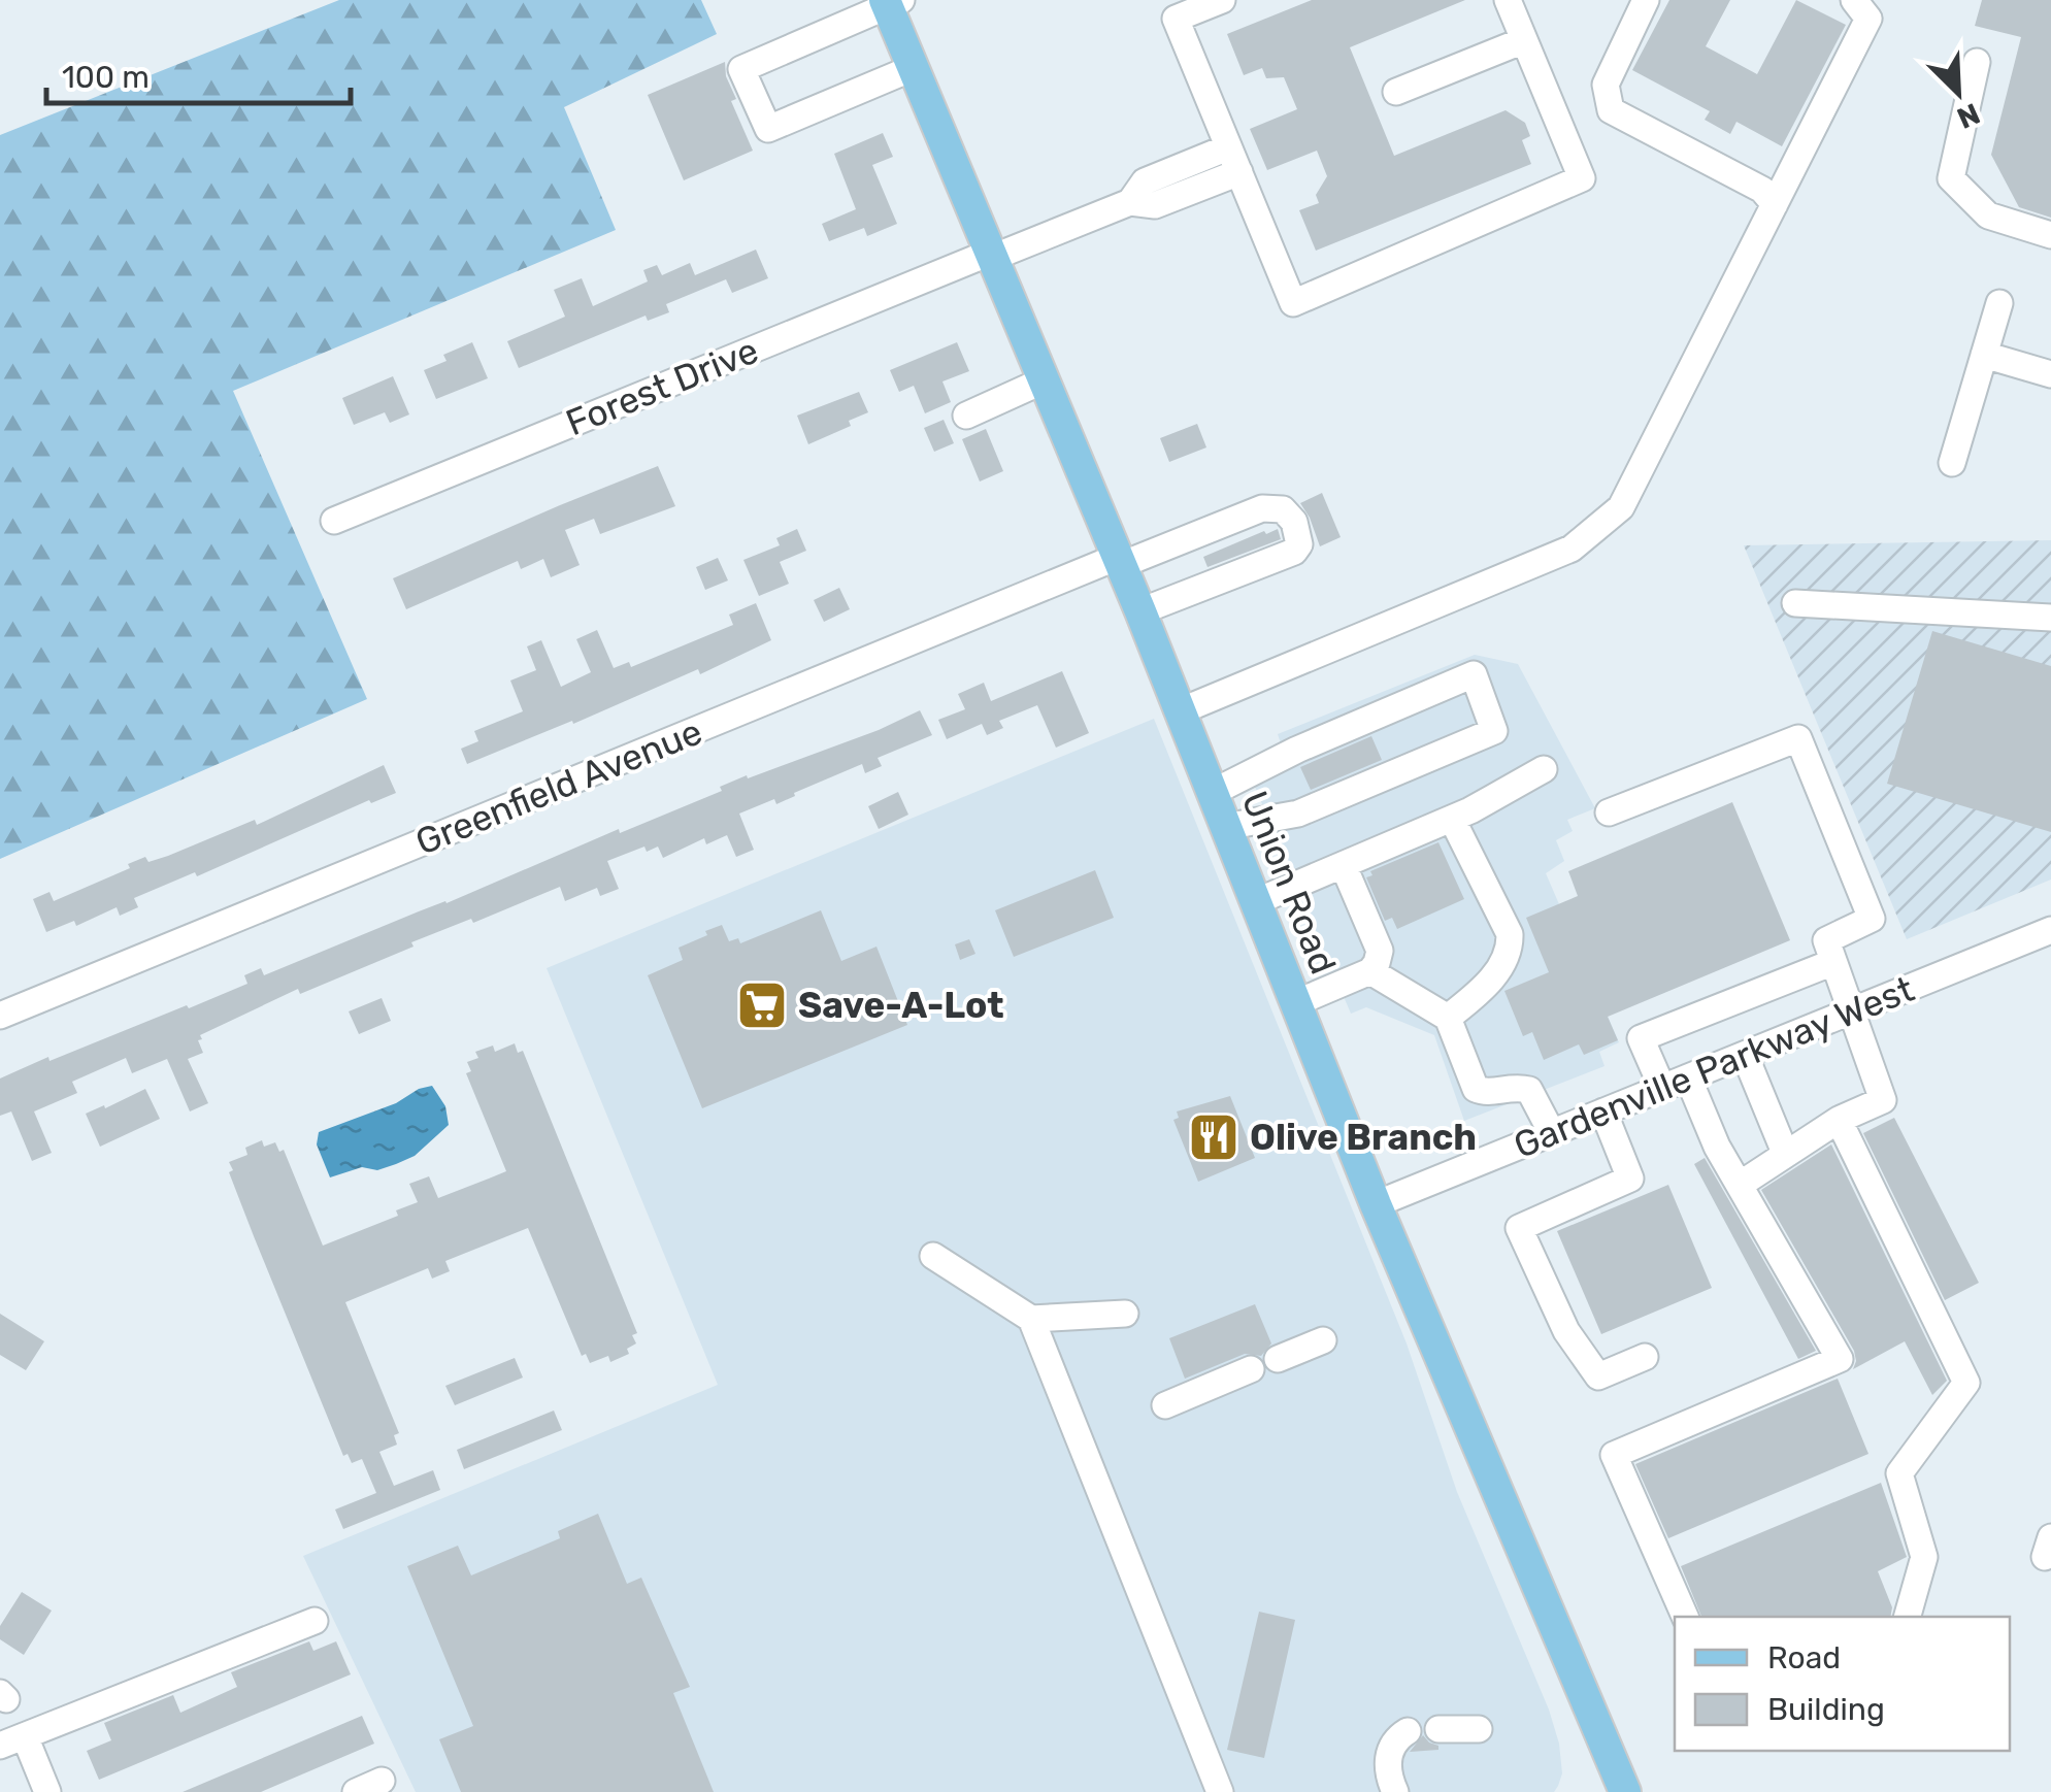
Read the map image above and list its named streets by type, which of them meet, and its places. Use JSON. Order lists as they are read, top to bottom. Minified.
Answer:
{"streets":{"main road":["Union Road"],"street":["Forest Drive","Greenfield Avenue","Gardenville Parkway West"]},"crossings":[["Forest Drive","Union Road"],["Greenfield Avenue","Union Road"],["Union Road","Gardenville Parkway West"]],"places":{"supermarket":["Save-A-Lot"],"restaurant":["Olive Branch"]},"legend":["Road","Building"],"scale_bar":"100 m","north":"bottom right"}
